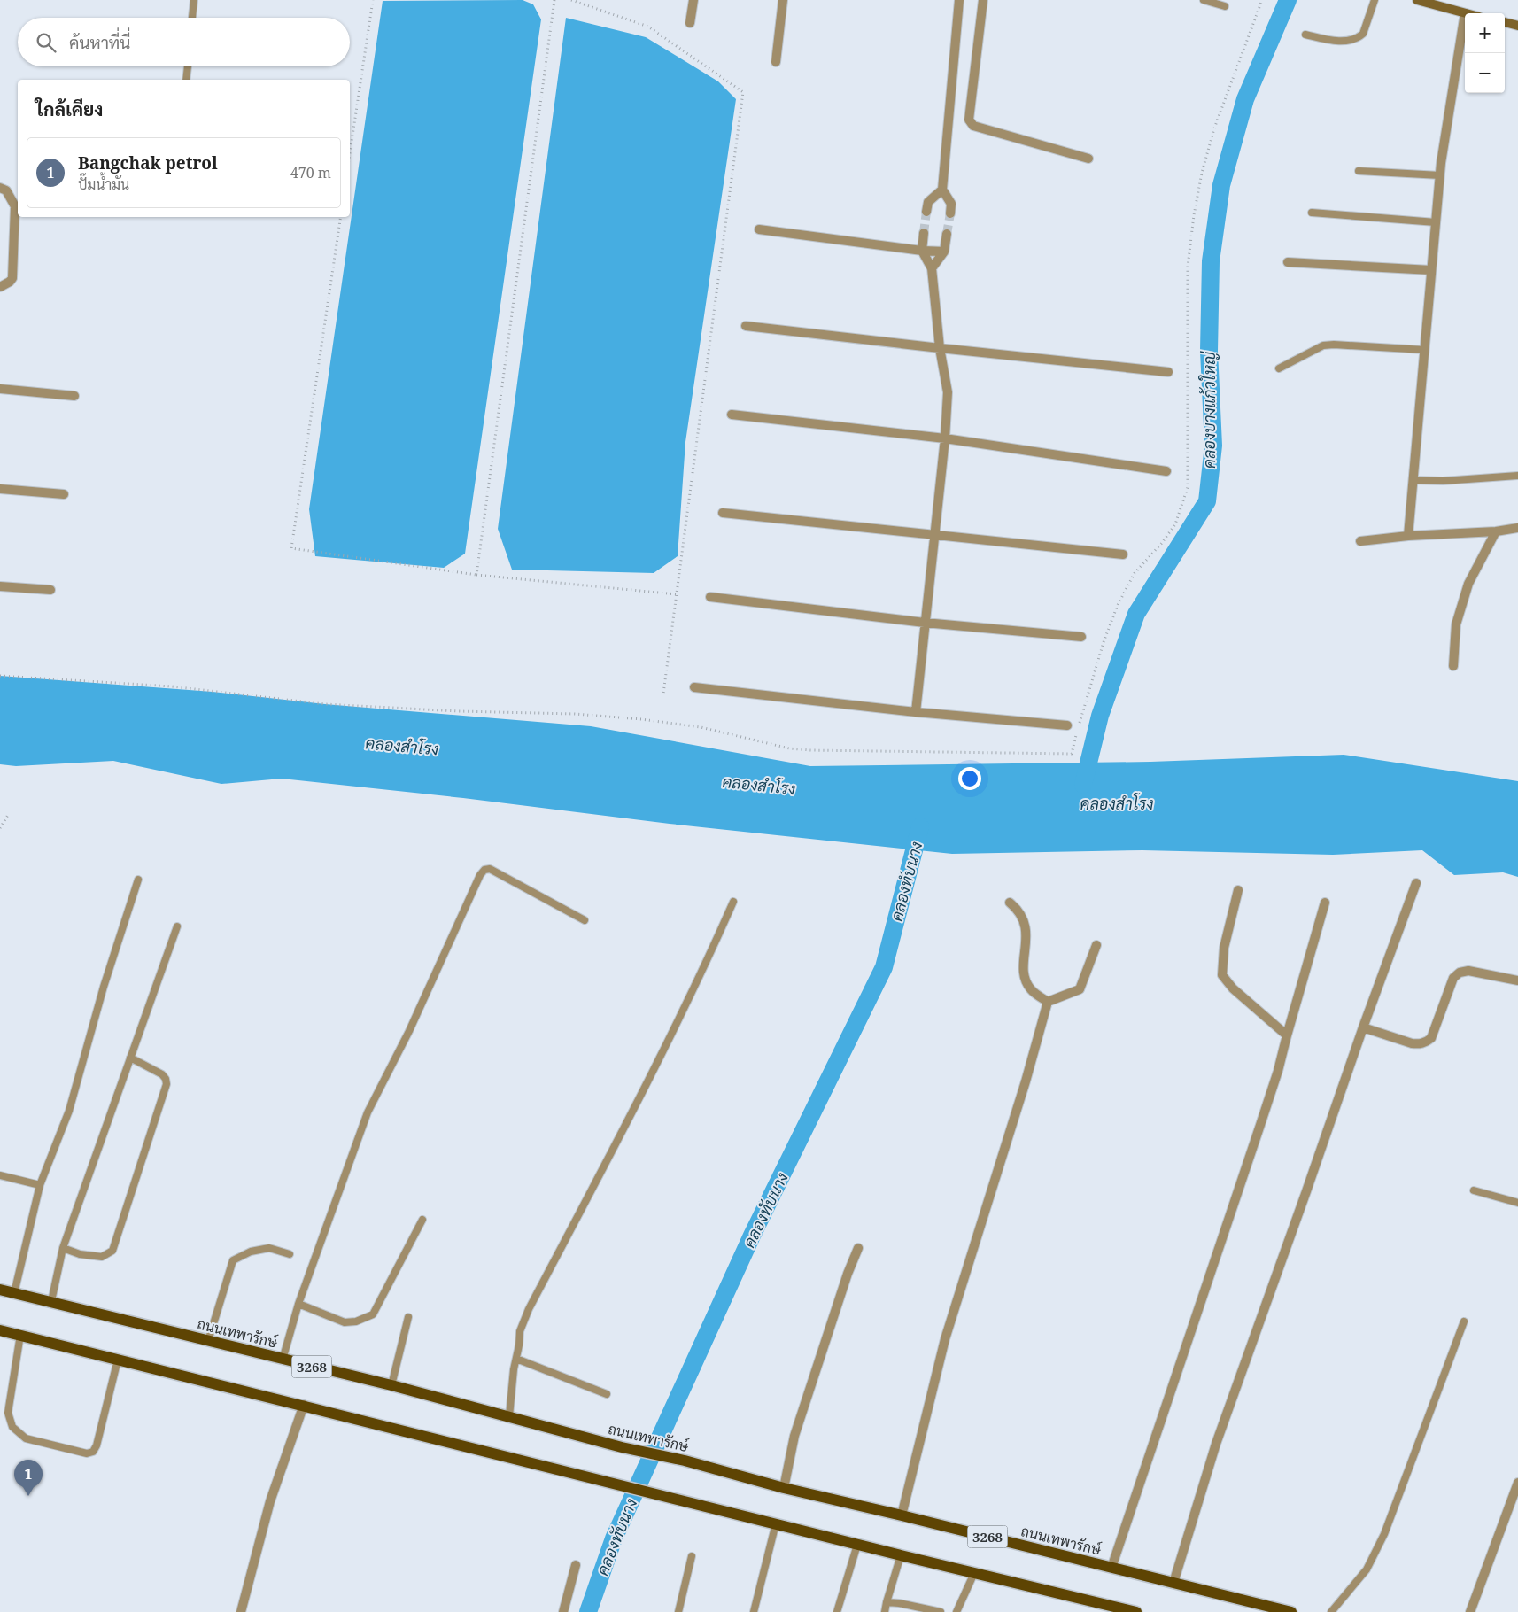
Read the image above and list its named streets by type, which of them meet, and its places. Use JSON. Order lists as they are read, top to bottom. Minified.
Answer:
{"streets":{"main road":["ถนนเทพารักษ์","3268"]},"water":["คลองบางแก้วใหญ่","คลองสำโรง","คลองทับนาง"],"page":{"map_buttons":["+","−"],"search":"ค้นหาที่นี่","heading":"ใกล้เคียง","list":[{"mark":"1","name":"Bangchak petrol","note":"ปั๊มน้ำมัน","value":"470 m"}],"pins":"1"}}
